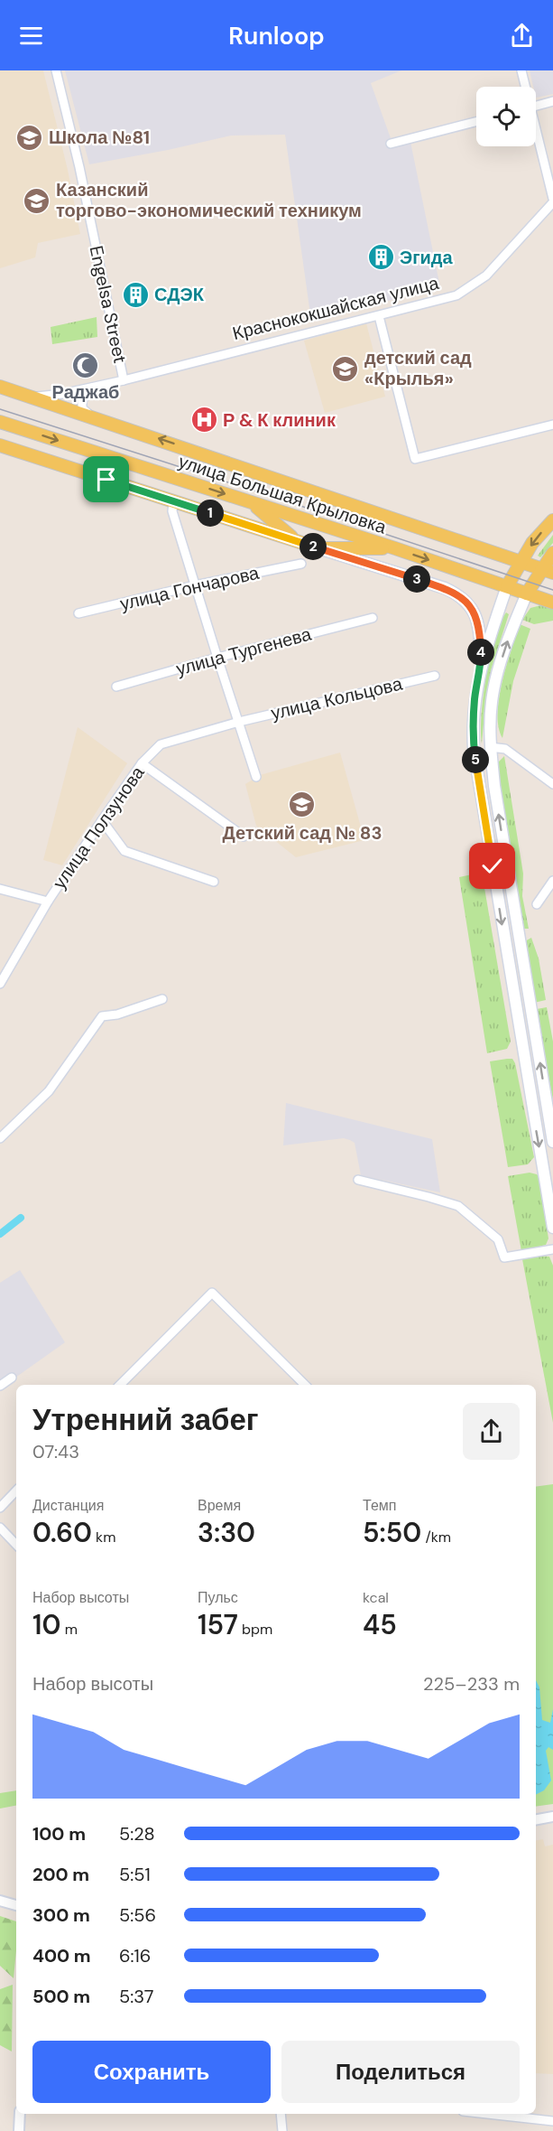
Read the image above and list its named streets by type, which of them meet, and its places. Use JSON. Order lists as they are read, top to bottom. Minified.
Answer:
{"streets":{"main road":["Краснококшайская улица","улица Большая Крыловка"],"street":["Engelsa Street","улица Гончарова","улица Тургенева","улица Кольцова","улица Ползунова"]},"crossings":[["Engelsa Street","Краснококшайская улица"],["Краснококшайская улица","улица Большая Крыловка"],["улица Кольцова","улица Ползунова"]],"places":{"school or university":["Школа №81","Казанский торгово-экономический техникум","детский сад «Крылья»","Детский сад № 83"],"building":["Эгида","СДЭК"],"mosque":["Раджаб"],"hospital":["Р & К клиник"]},"page":{"header":"Runloop","pins":["1","2","3","4","5"],"heading":["Утренний забег","07:43"],"stats":[["Дистанция","0.60 km"],["Время","3:30"],["Темп","5:50 /km"],["Набор высоты","10 m"],["Пульс","157 bpm"],["kcal","45"]],"chart":["Набор высоты","225–233 m"],"list":[{"name":"100 m","note":"5:28"},{"name":"200 m","note":"5:51"},{"name":"300 m","note":"5:56"},{"name":"400 m","note":"6:16"},{"name":"500 m","note":"5:37"}],"buttons":["Сохранить","Поделиться"]}}
